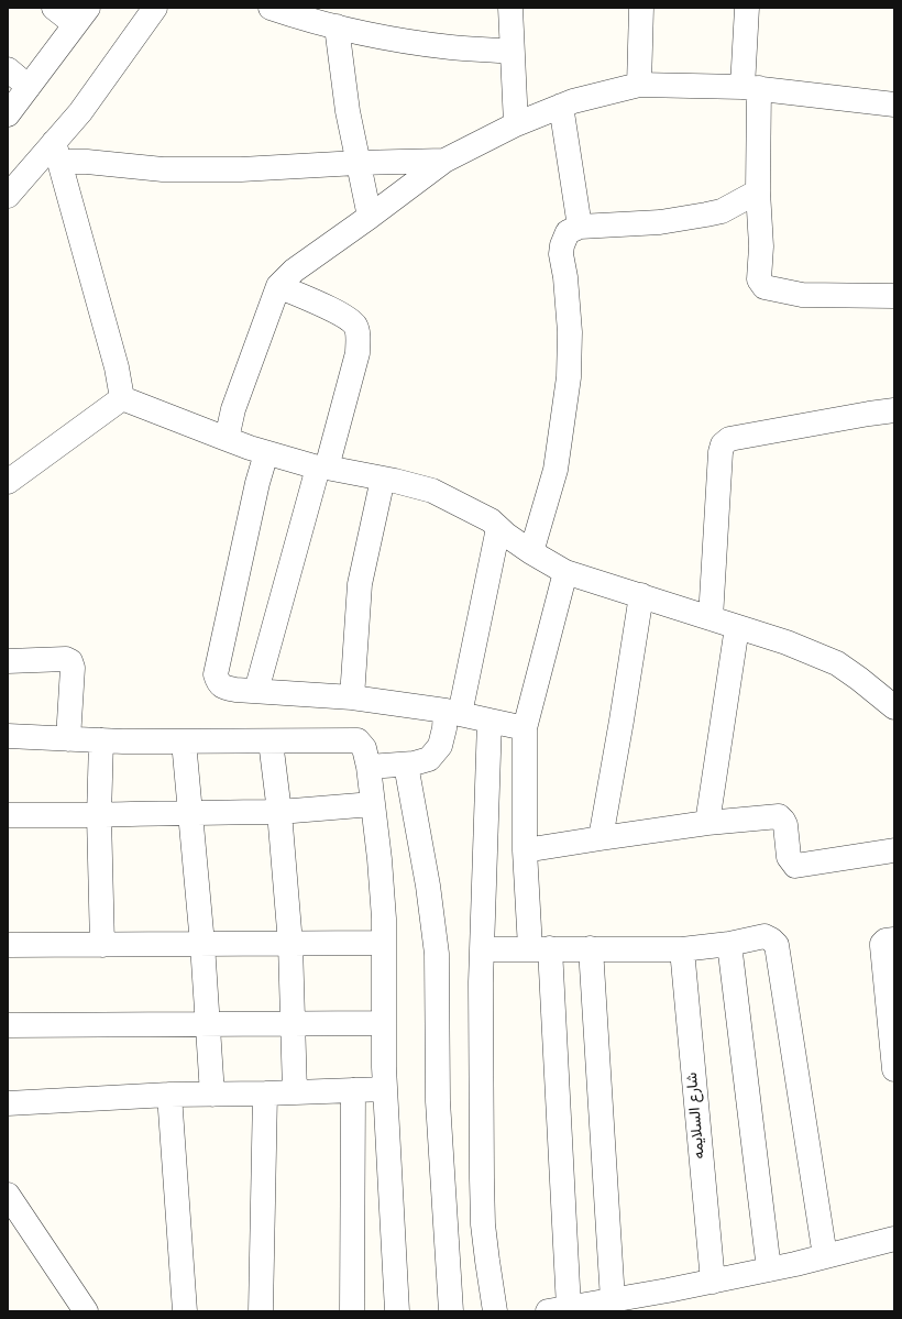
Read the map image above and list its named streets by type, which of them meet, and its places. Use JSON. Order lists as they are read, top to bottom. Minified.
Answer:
{"streets":{"street":["شارع السلايمه"]}}
